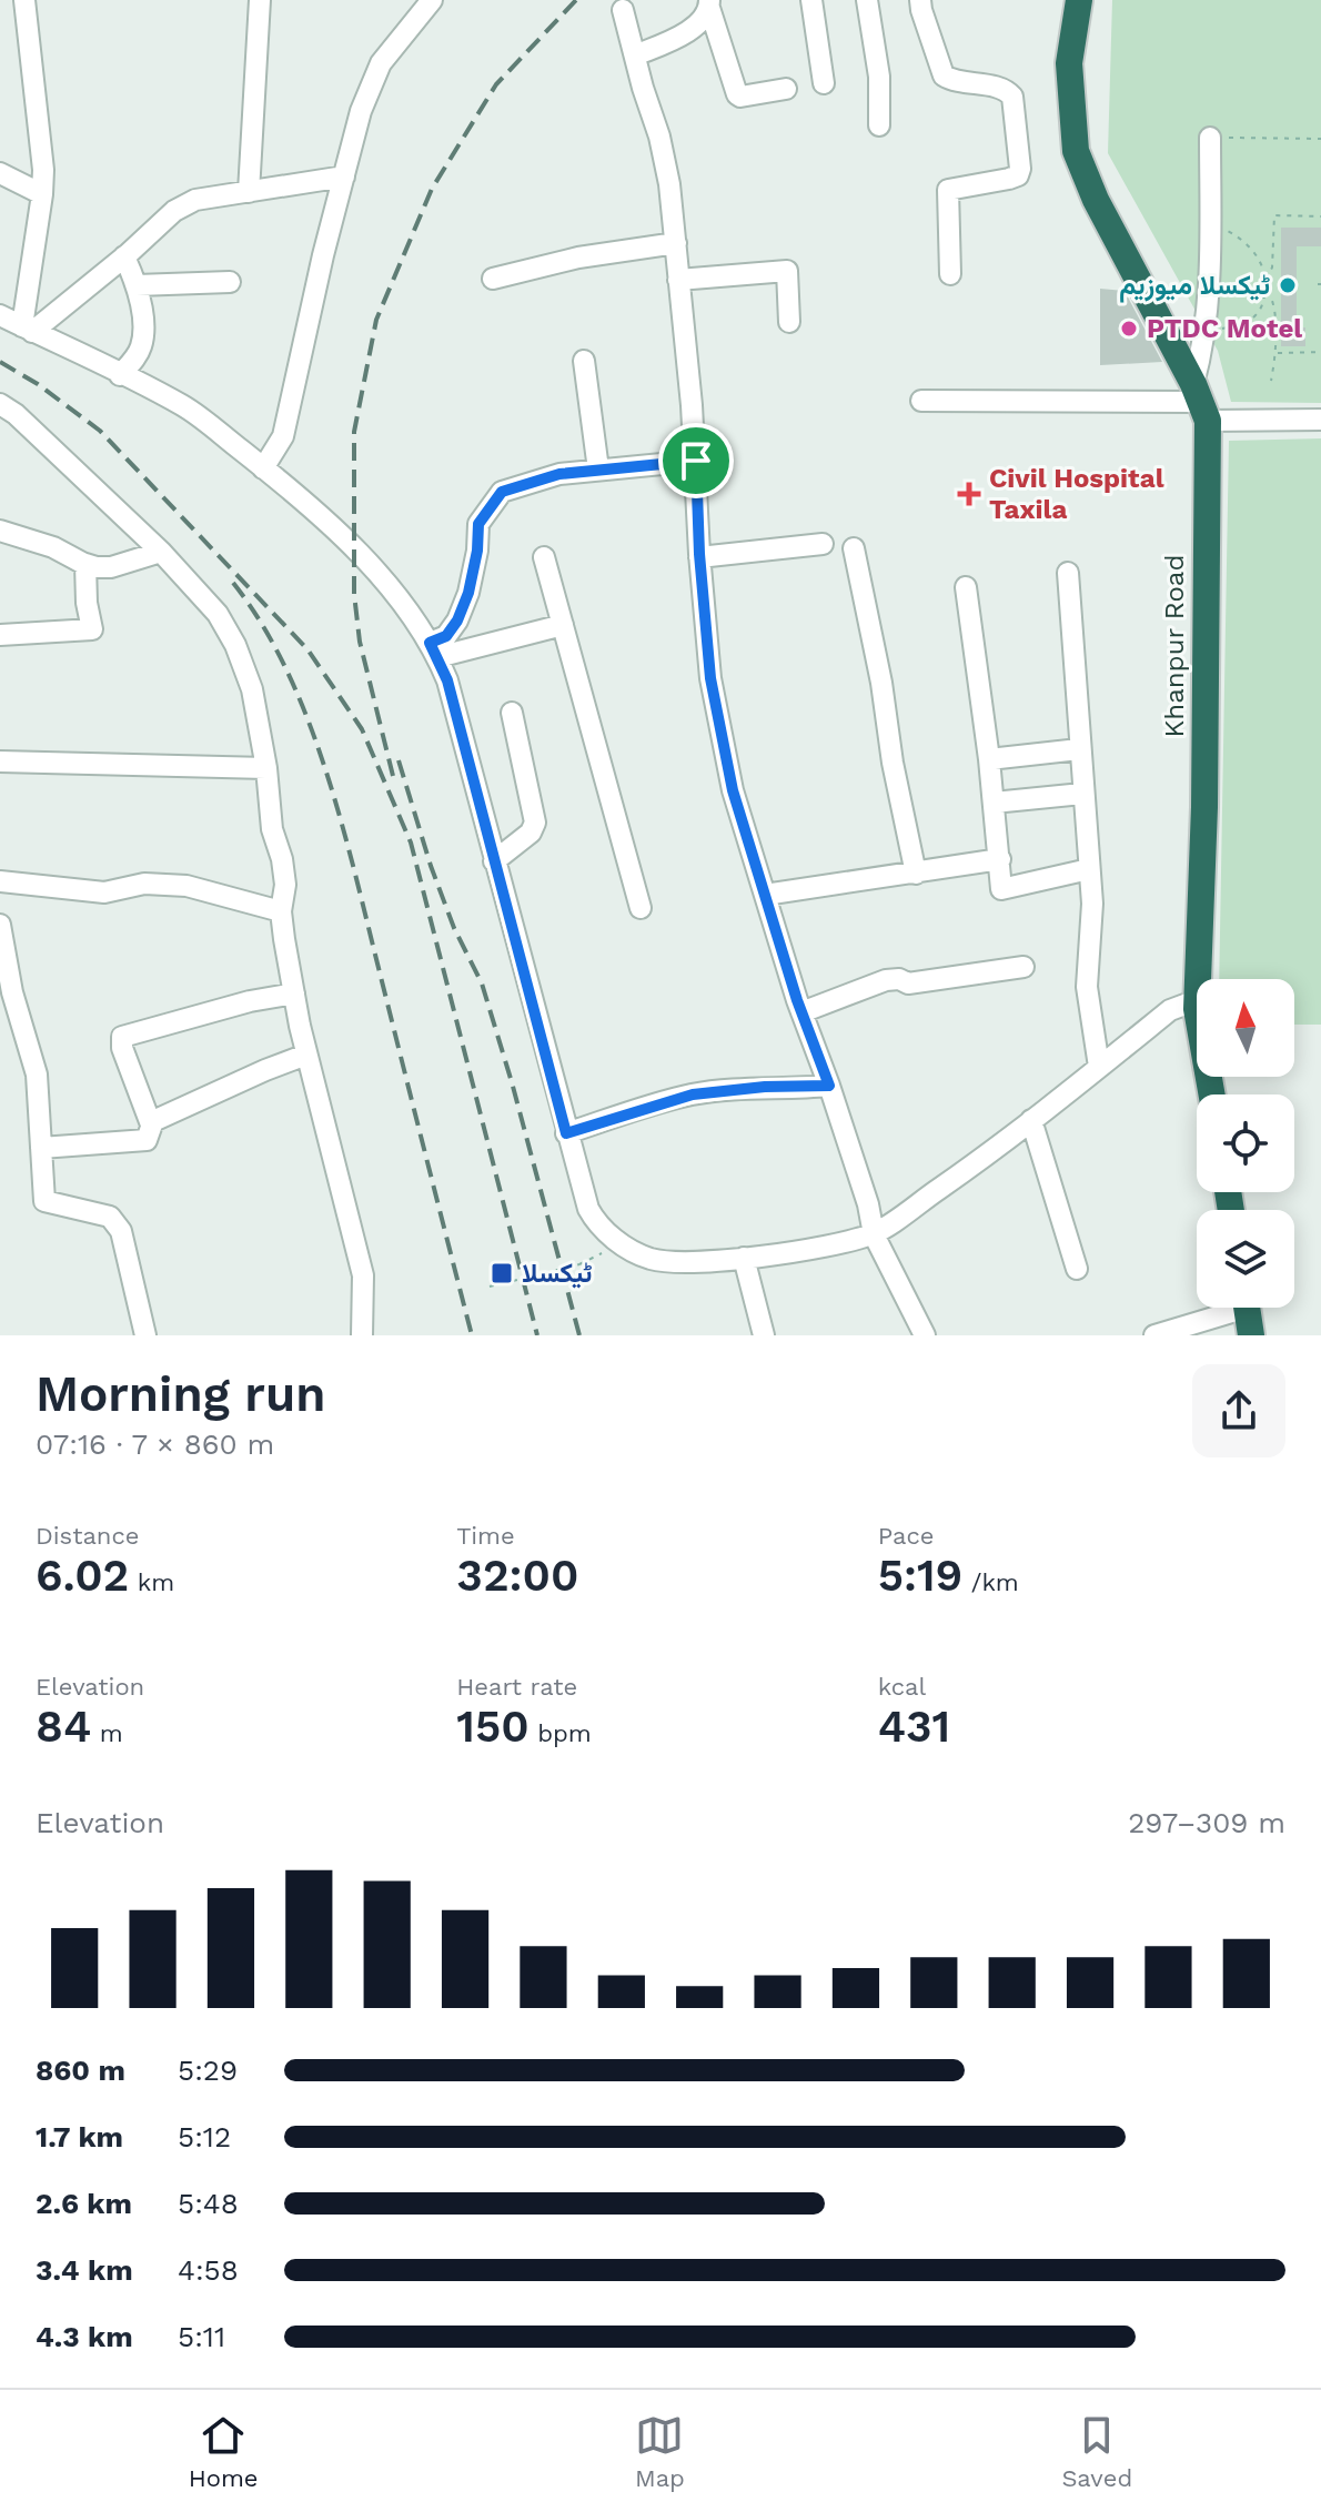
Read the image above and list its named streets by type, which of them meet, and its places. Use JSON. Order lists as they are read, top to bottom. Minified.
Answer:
{"streets":{"highway":["Khanpur Road"]},"places":{"other":["ٹیکسلا میوزیم","PTDC Motel"],"health":["Civil Hospital Taxila"],"transit":["ٹیکسلا"]},"north":"top","page":{"heading":["Morning run","07:16 · 7 × 860 m"],"stats":[["Distance","6.02 km"],["Time","32:00"],["Pace","5:19 /km"],["Elevation","84 m"],["Heart rate","150 bpm"],["kcal","431"]],"chart":["Elevation","297–309 m"],"list":[{"name":"860 m","note":"5:29"},{"name":"1.7 km","note":"5:12"},{"name":"2.6 km","note":"5:48"},{"name":"3.4 km","note":"4:58"},{"name":"4.3 km","note":"5:11"}],"tabs":["Home","Map","Saved"]}}
